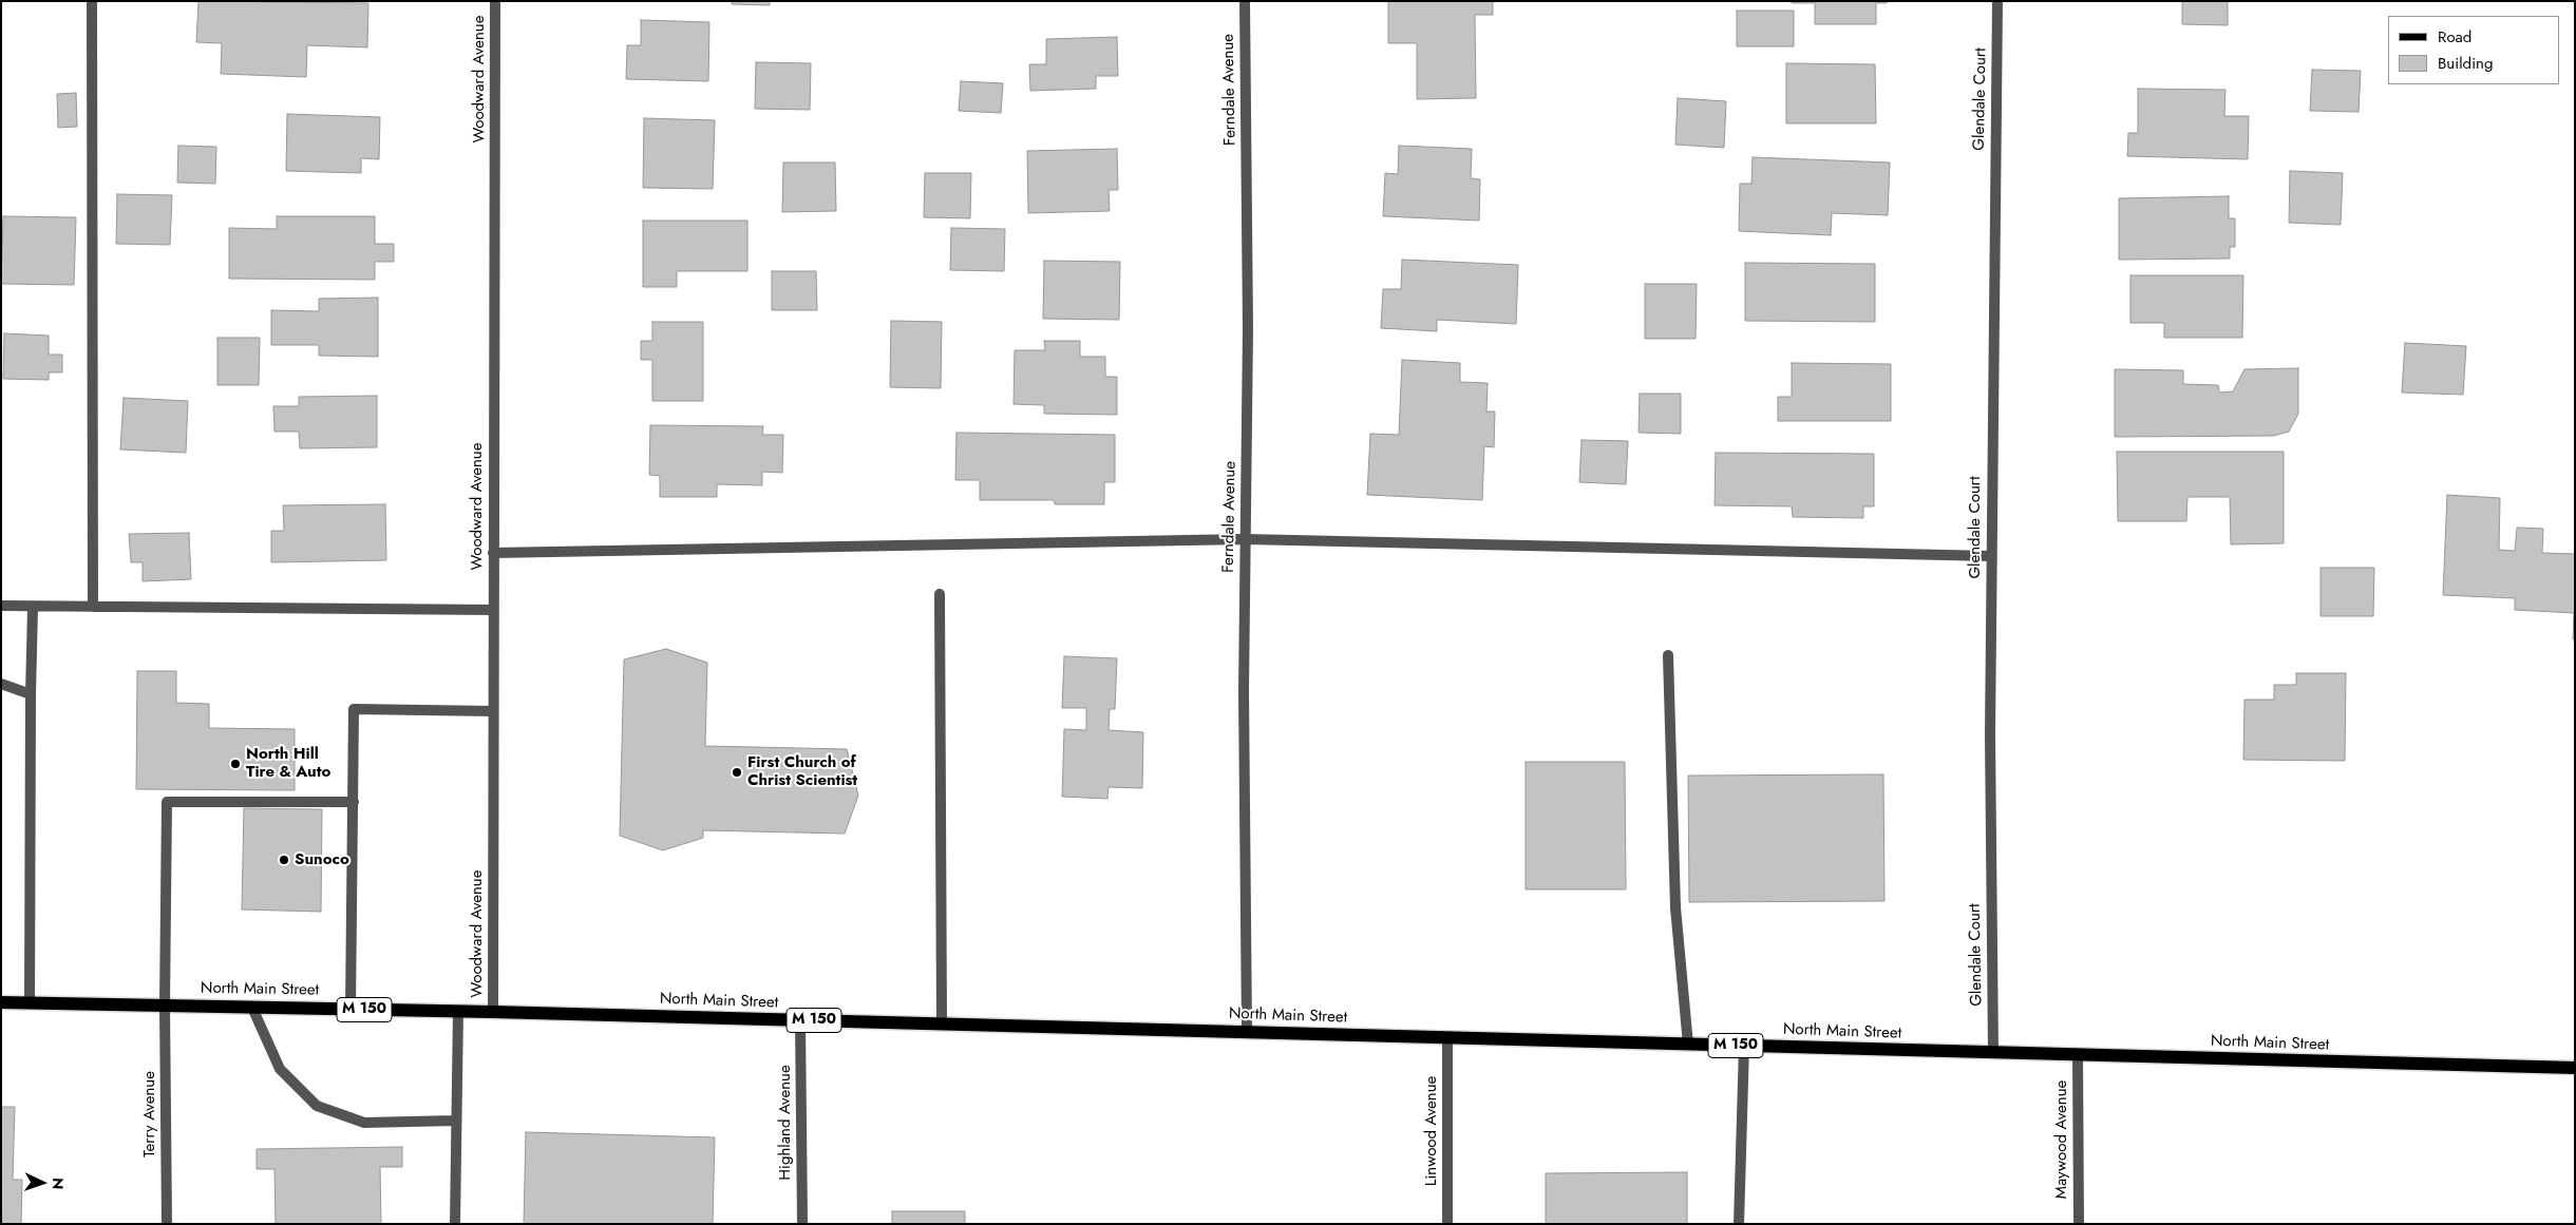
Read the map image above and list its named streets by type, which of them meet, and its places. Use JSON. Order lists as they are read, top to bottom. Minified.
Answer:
{"streets":{"main road":["North Main Street","M 150"],"street":["Woodward Avenue","Ferndale Avenue","Glendale Court","Terry Avenue","Highland Avenue","Linwood Avenue","Maywood Avenue"]},"crossings":[["Woodward Avenue","North Main Street"],["Ferndale Avenue","North Main Street"],["Glendale Court","North Main Street"],["North Main Street","Terry Avenue"],["North Main Street","Highland Avenue"],["North Main Street","Linwood Avenue"],["North Main Street","Maywood Avenue"]],"places":["North Hill Tire & Auto","First Church of Christ Scientist","Sunoco"],"legend":["Road","Building"],"north":"right"}
